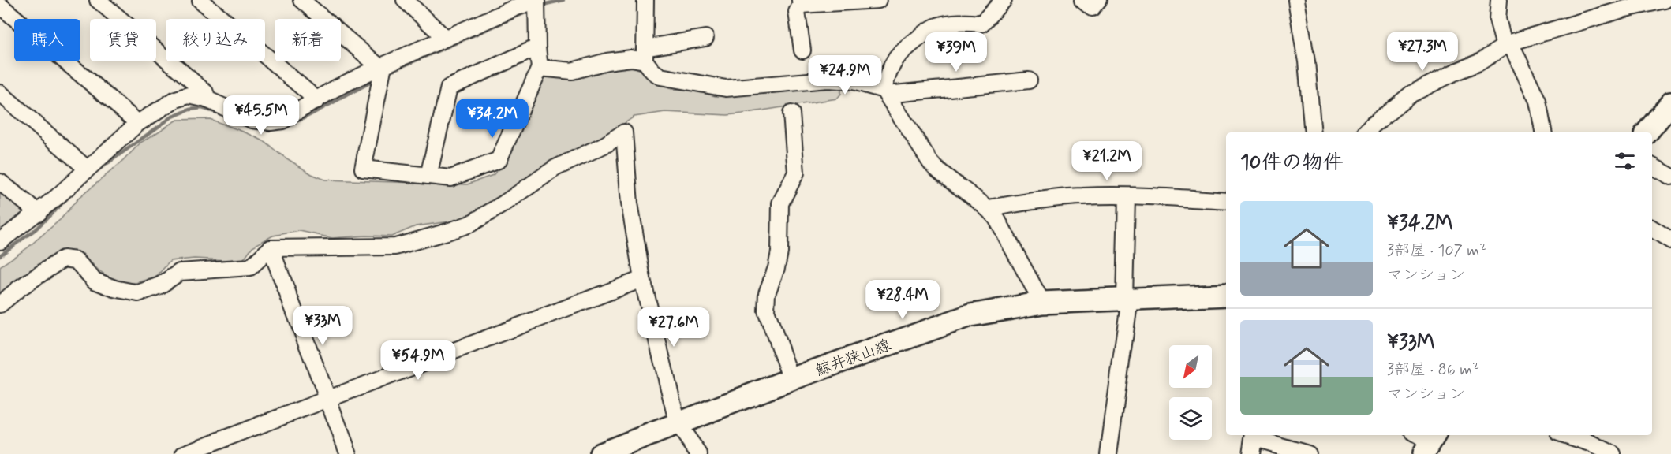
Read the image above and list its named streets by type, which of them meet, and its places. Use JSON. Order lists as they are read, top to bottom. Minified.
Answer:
{"streets":{"main road":["鯨井狭山線"]},"north":"bottom left","page":{"chip":["購入","賃貸","絞り込み","新着"],"price":["¥27.3M","¥39M","¥24.9M","¥45.5M","¥34.2M","¥21.2M","¥28.4M","¥33M","¥27.6M","¥54.9M"],"heading":"10件の物件","list":[{"name":"¥34.2M","note":"3部屋 · 107 m² · マンション"},{"name":"¥33M","note":"3部屋 · 86 m² · マンション"}]}}
